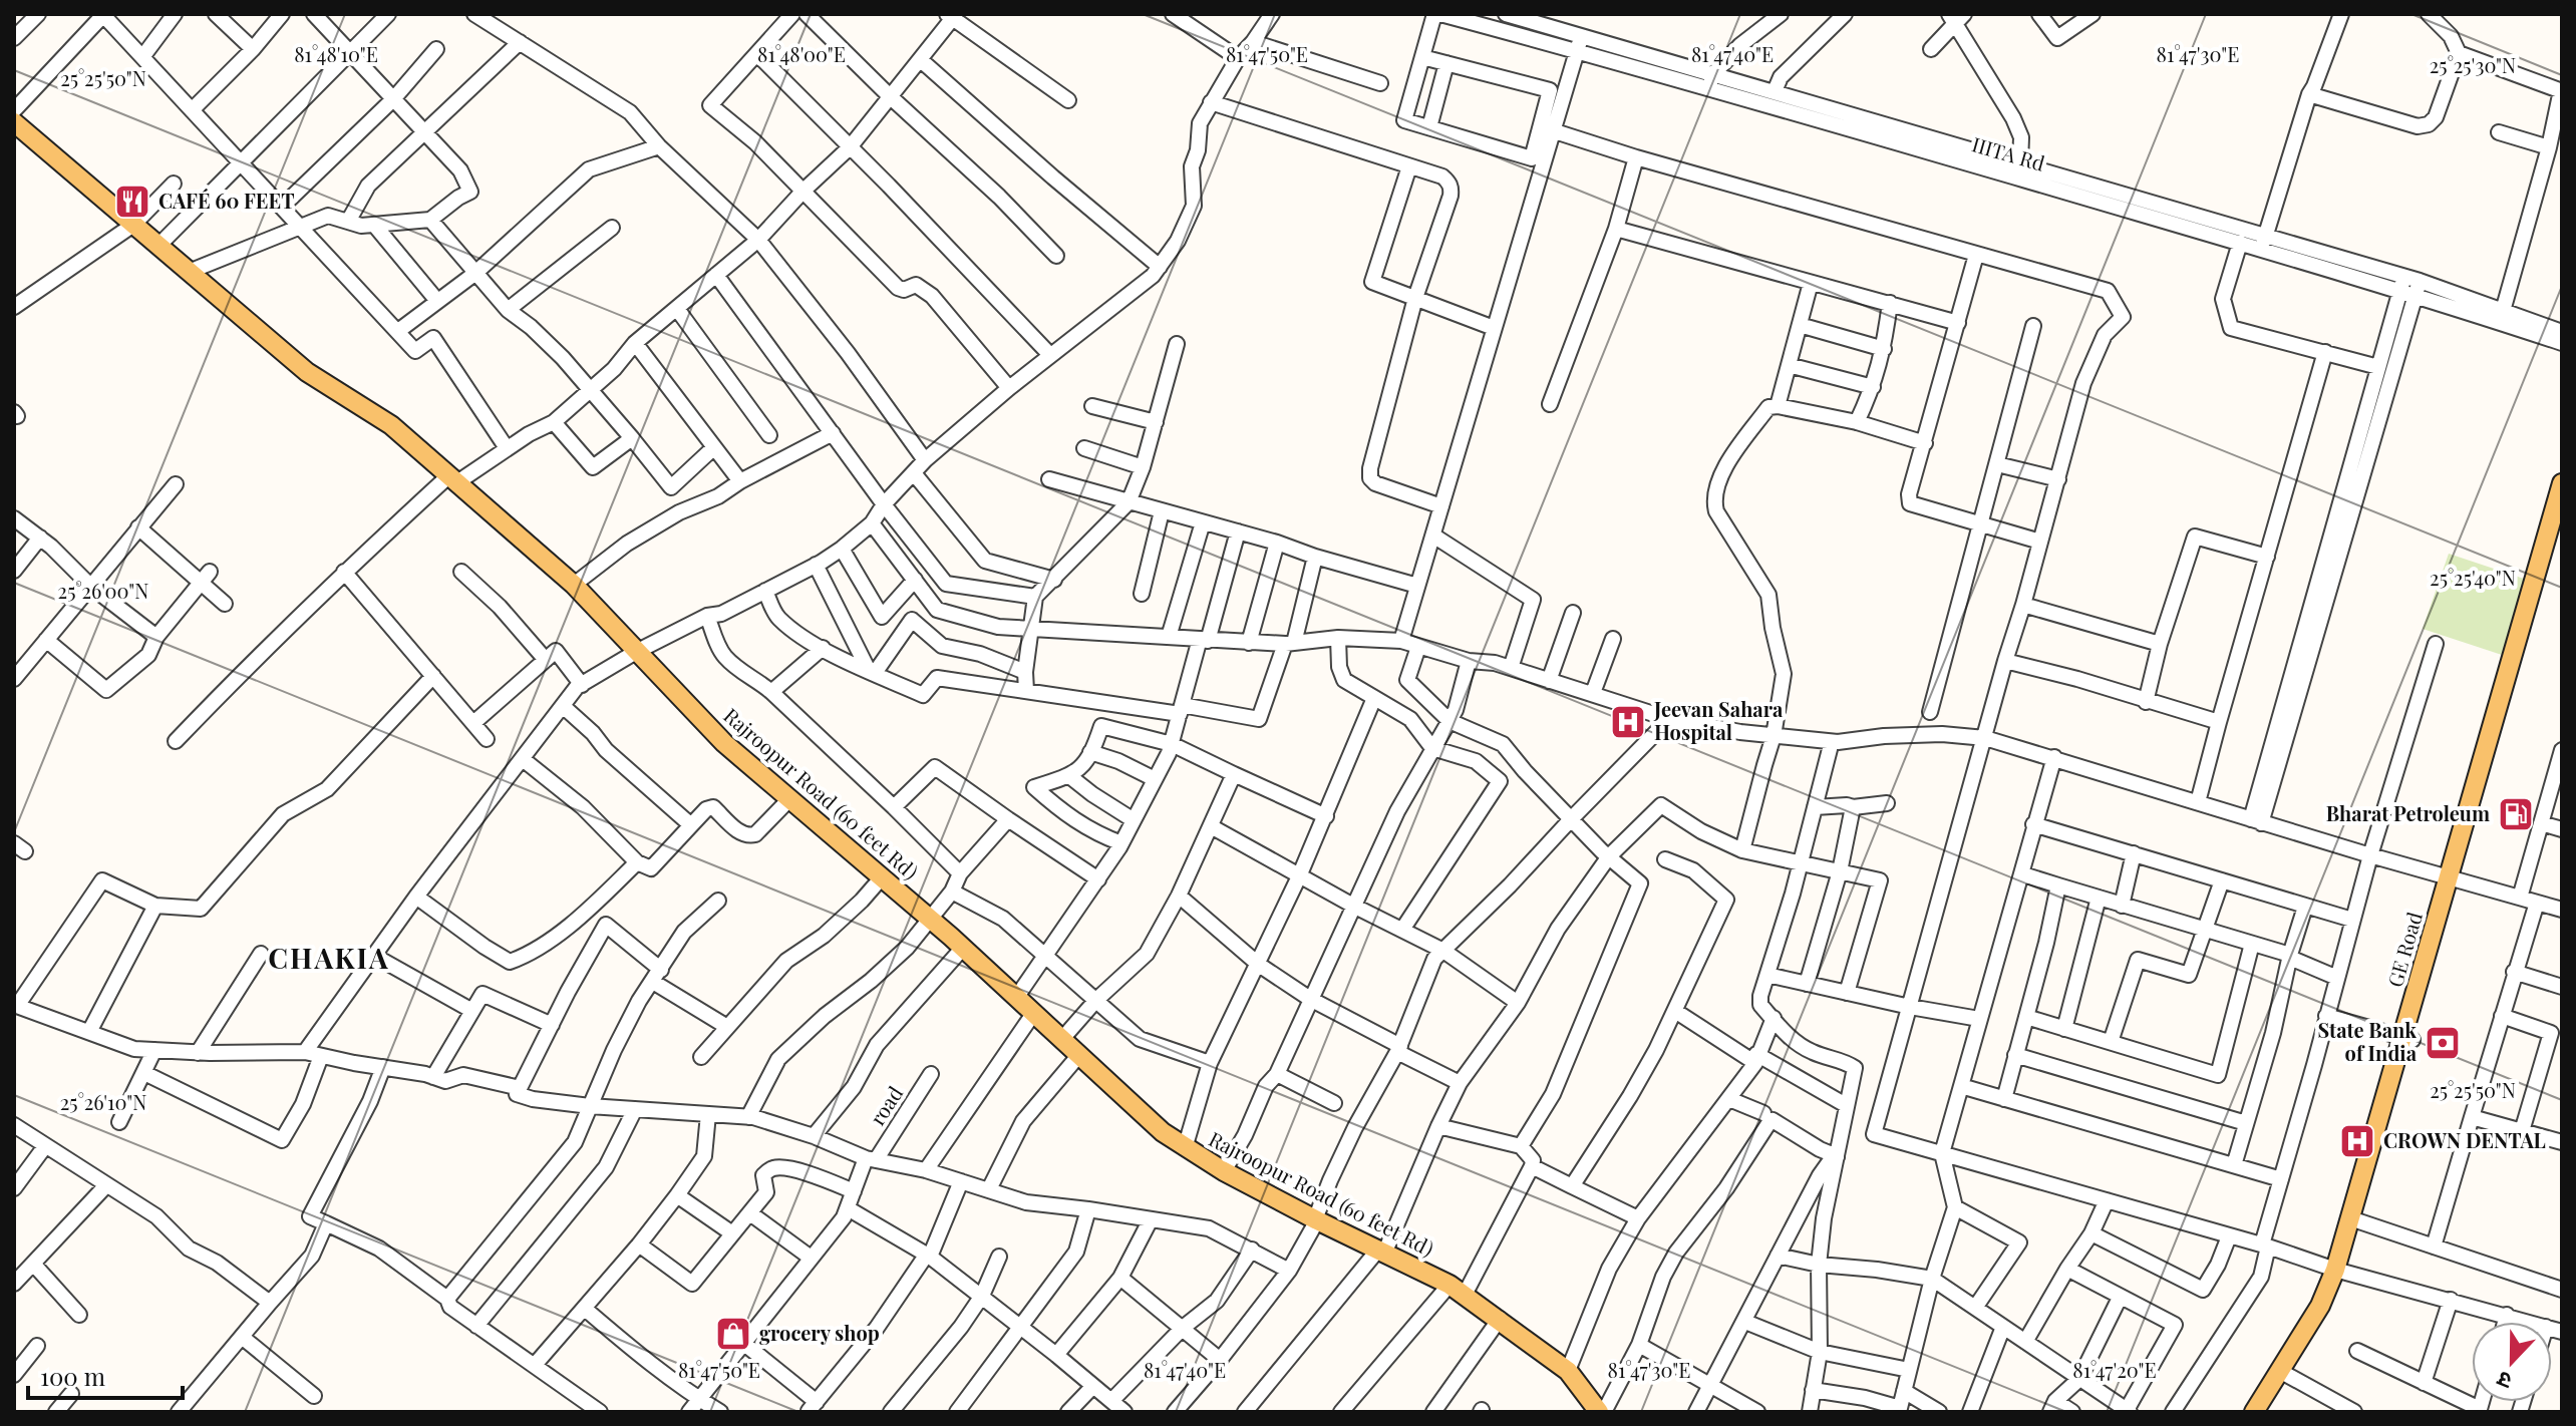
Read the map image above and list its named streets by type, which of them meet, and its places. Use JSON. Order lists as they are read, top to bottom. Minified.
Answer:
{"streets":{"main road":["Rajroopur Road (60 feet Rd)","GE Road"],"street":["IIITA Rd","road"]},"districts":["CHAKIA"],"places":{"restaurant":["CAFÉ 60 FEET"],"hospital":["Jeevan Sahara Hospital","CROWN DENTAL"],"fuel station":["Bharat Petroleum"],"bank":["State Bank of India"],"shop":["grocery shop"]},"scale_bar":"100 m","north":"bottom","coordinates":["81°48'10\"E","81°48'00\"E","81°47'50\"E","81°47'40\"E","81°47'30\"E","25°25'30\"N","25°25'50\"N","25°25'40\"N","25°26'00\"N","25°26'10\"N","81°47'20\"E"]}
